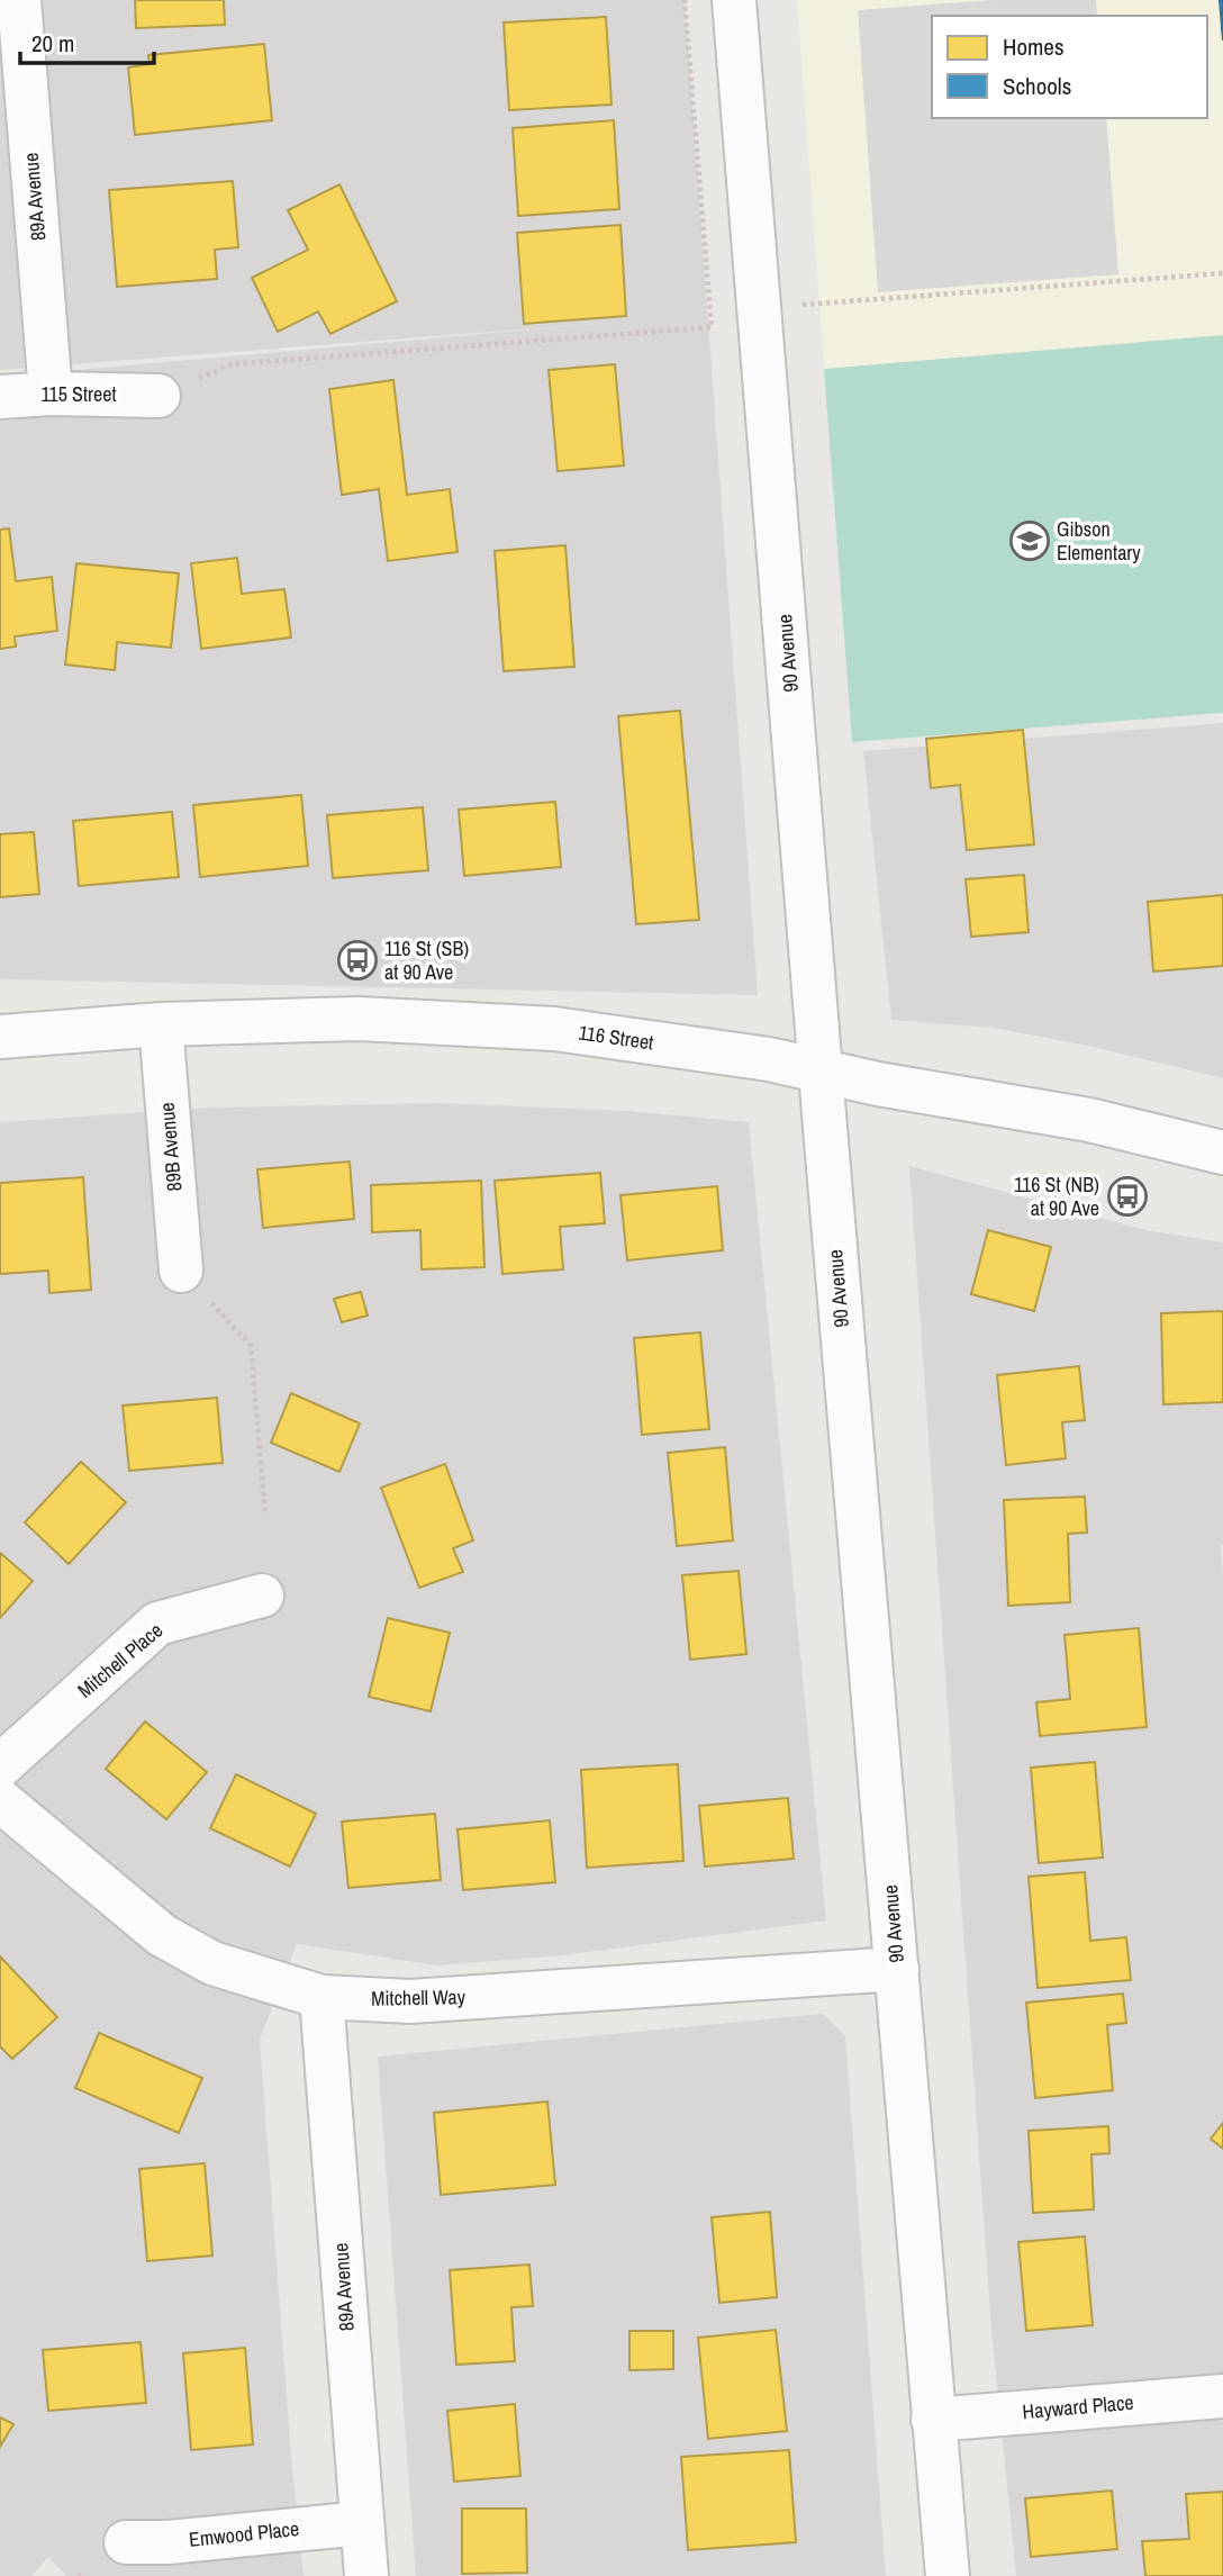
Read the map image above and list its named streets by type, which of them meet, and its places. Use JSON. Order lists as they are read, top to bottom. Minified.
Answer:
{"streets":{"street":["89A Avenue","115 Street","90 Avenue","116 Street","89B Avenue","Mitchell Place","Mitchell Way","Hayward Place","Emwood Place"]},"crossings":[["89A Avenue","115 Street"],["89A Avenue","Mitchell Way"],["89A Avenue","Emwood Place"],["90 Avenue","116 Street"],["90 Avenue","Mitchell Way"],["90 Avenue","Hayward Place"],["116 Street","89B Avenue"]],"places":{"school or university":["Gibson Elementary"],"bus stop":["116 St (SB) at 90 Ave","116 St (NB) at 90 Ave"]},"legend":["Homes","Schools"],"scale_bar":"20 m"}
